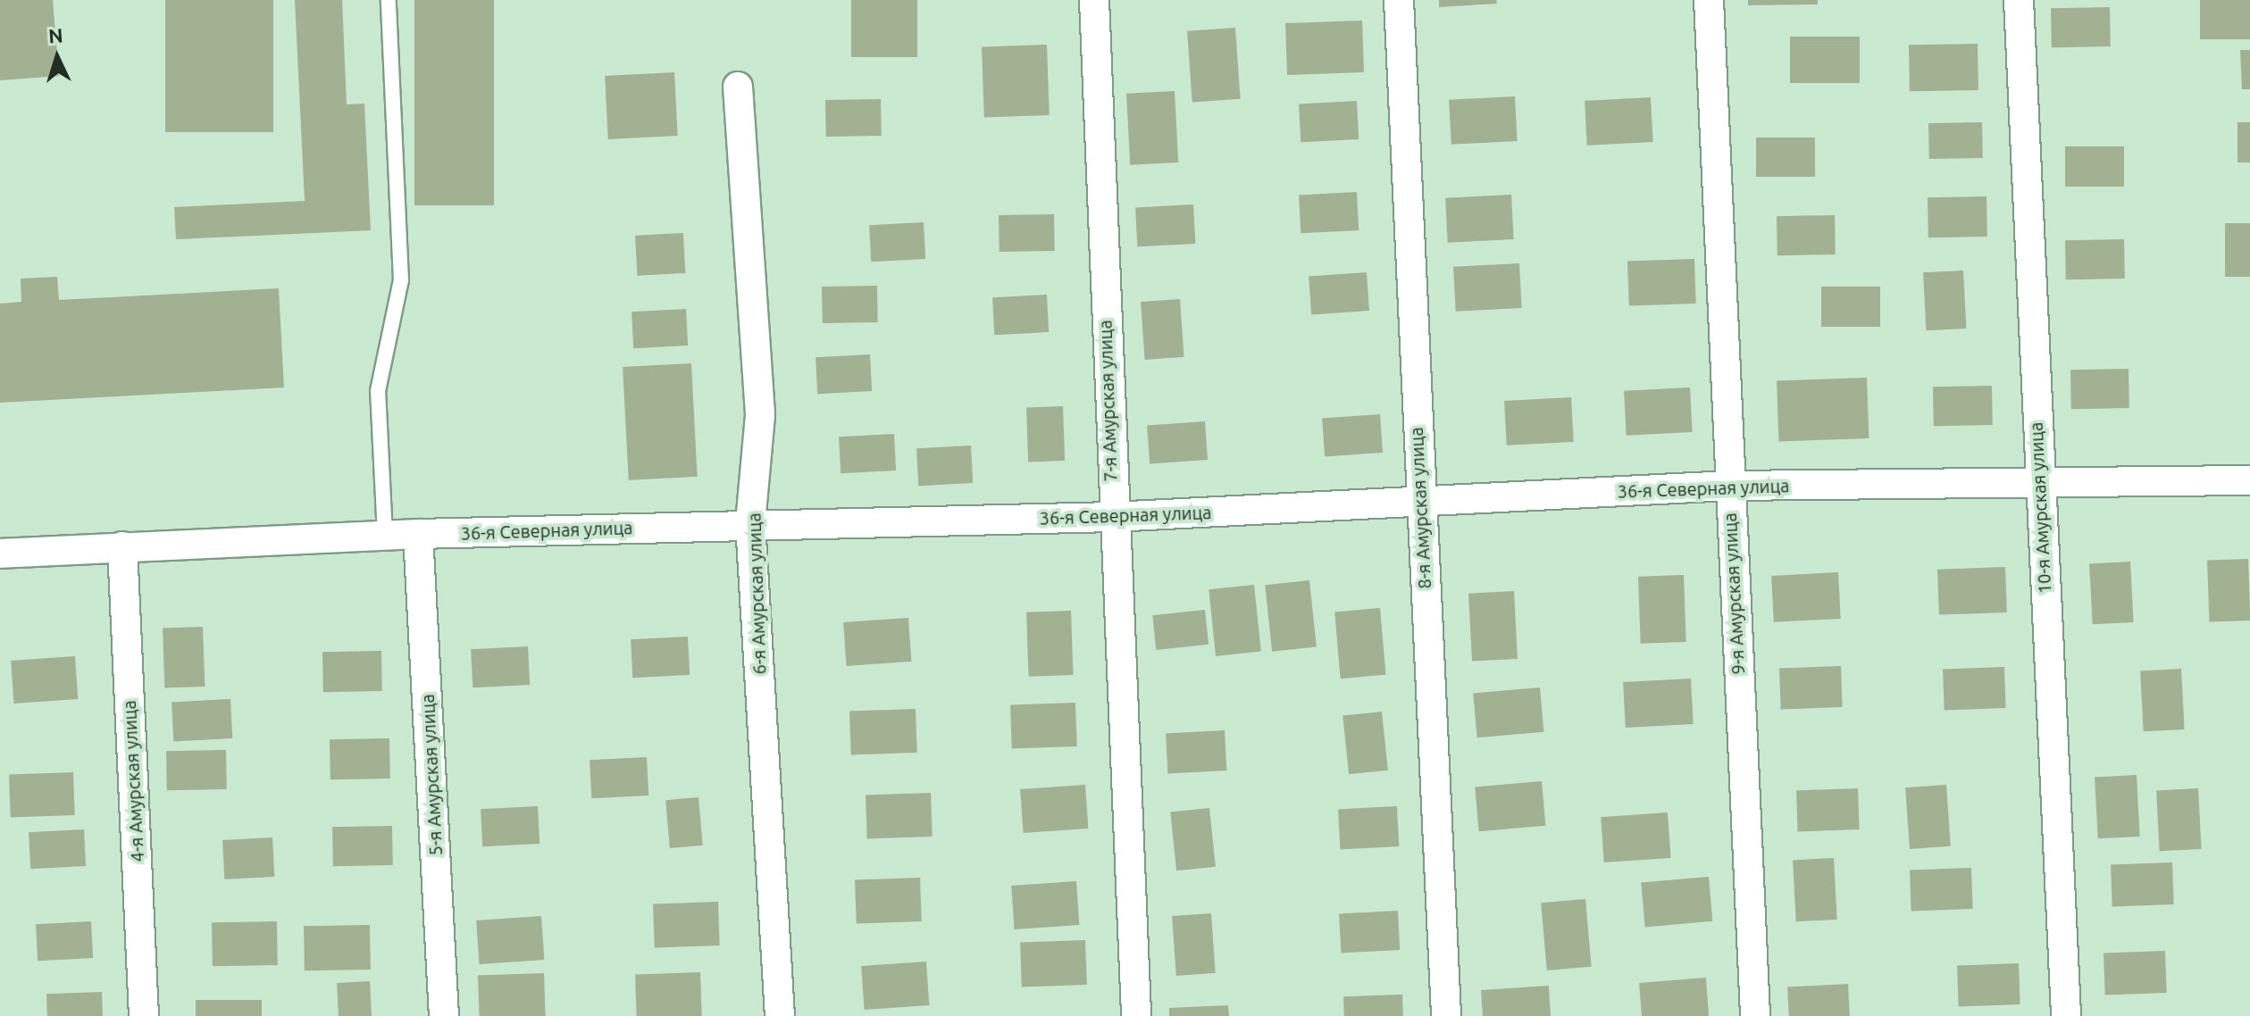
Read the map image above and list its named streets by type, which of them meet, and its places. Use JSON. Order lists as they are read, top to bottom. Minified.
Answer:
{"streets":{"street":["7-я Амурская улица","36-я Северная улица","8-я Амурская улица","10-я Амурская улица","6-я Амурская улица","9-я Амурская улица","5-я Амурская улица","4-я Амурская улица"]},"crossings":[["7-я Амурская улица","36-я Северная улица"],["36-я Северная улица","8-я Амурская улица"],["36-я Северная улица","10-я Амурская улица"],["36-я Северная улица","6-я Амурская улица"],["36-я Северная улица","9-я Амурская улица"],["36-я Северная улица","5-я Амурская улица"],["36-я Северная улица","4-я Амурская улица"]],"north":"top"}
